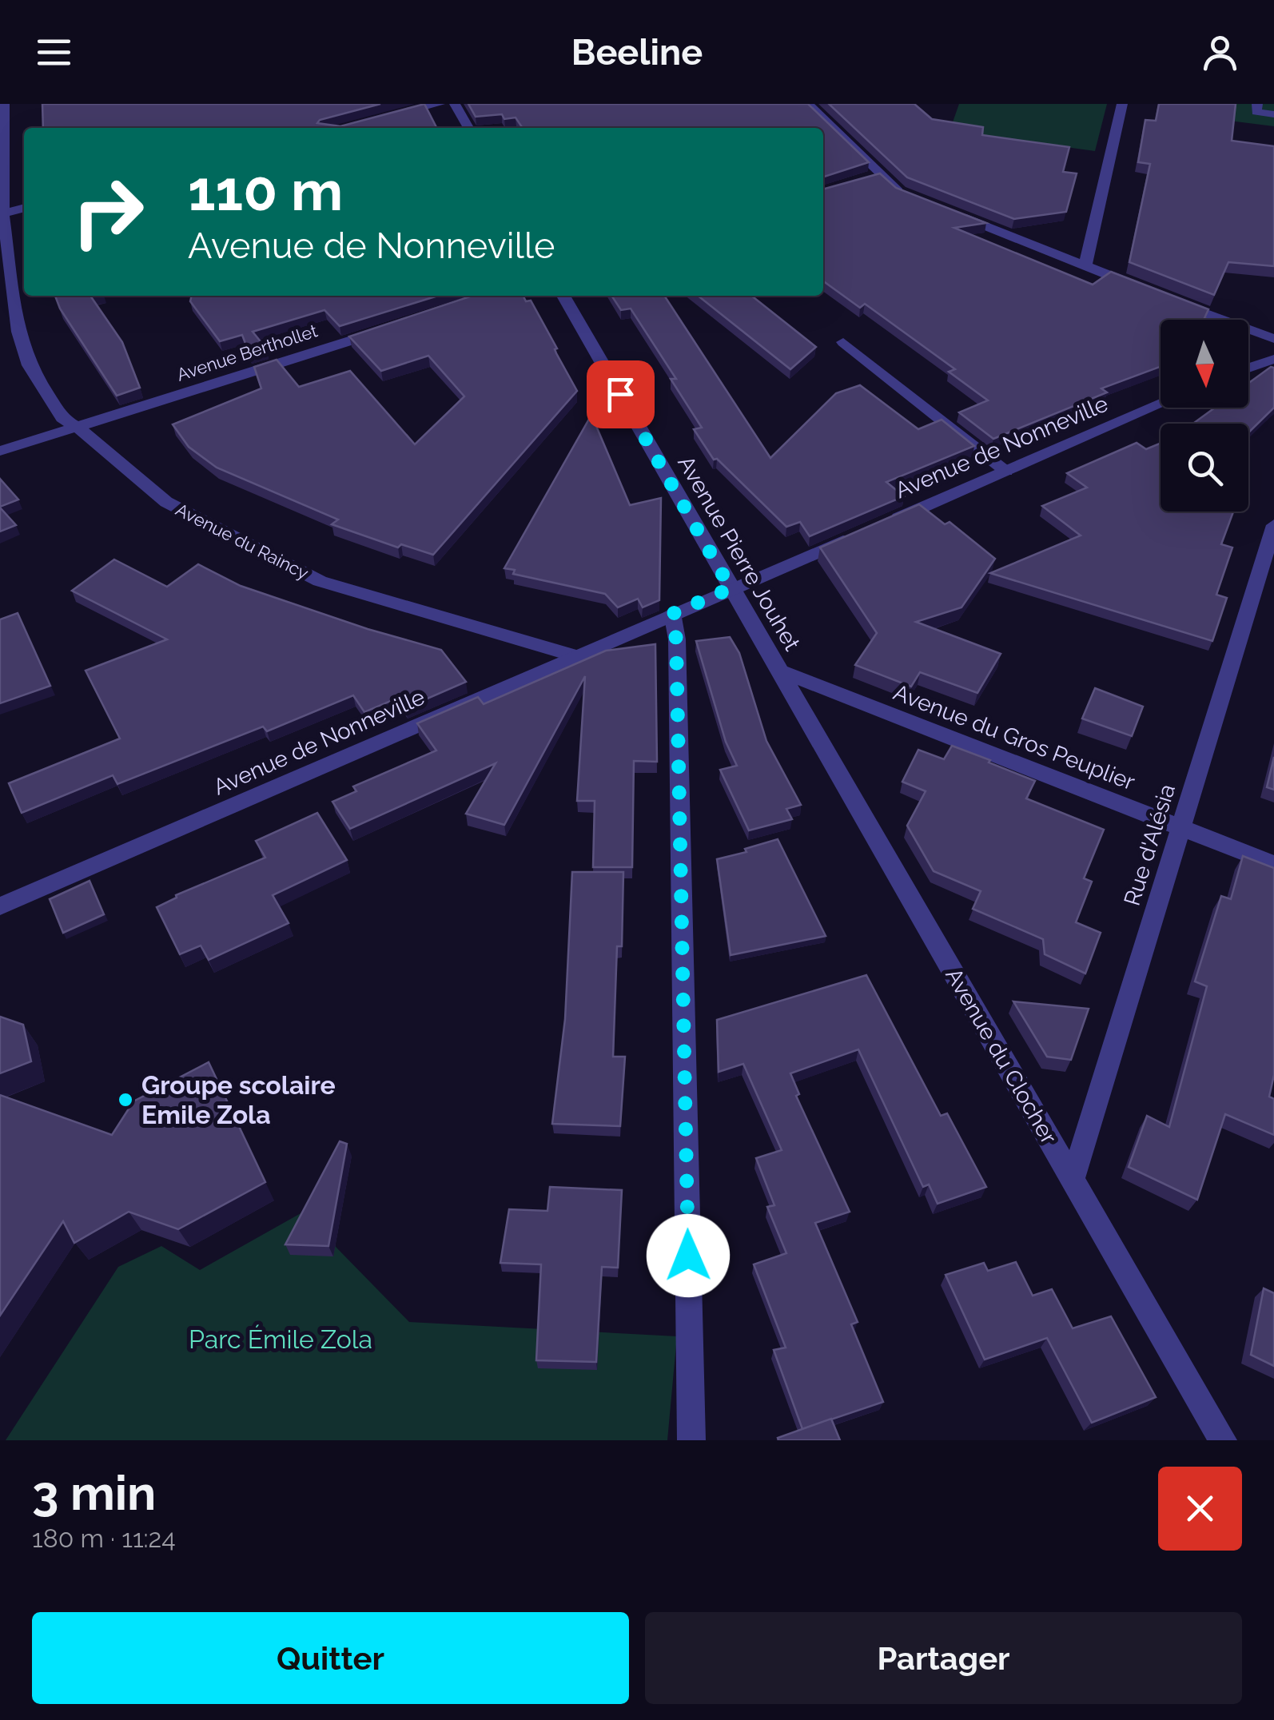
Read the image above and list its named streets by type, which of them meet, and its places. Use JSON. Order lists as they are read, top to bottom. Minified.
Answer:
{"streets":{"street":["Avenue Berthollet","Avenue de Nonneville","Avenue du Raincy","Avenue Pierre Jouhet","Avenue du Gros Peuplier","Rue d'Alésia","Avenue du Clocher"]},"crossings":[["Avenue Berthollet","Avenue du Raincy"],["Avenue de Nonneville","Avenue du Raincy"],["Avenue de Nonneville","Avenue Pierre Jouhet"],["Avenue Pierre Jouhet","Avenue du Gros Peuplier"],["Avenue Pierre Jouhet","Avenue du Clocher"],["Avenue du Gros Peuplier","Rue d'Alésia"],["Avenue du Gros Peuplier","Avenue du Clocher"],["Rue d'Alésia","Avenue du Clocher"]],"parks":["Parc Émile Zola"],"places":["Groupe scolaire Emile Zola"],"north":"bottom","page":{"header":"Beeline","turn":["110 m","Avenue de Nonneville"],"heading":["3 min","180 m · 11:24"],"buttons":["Quitter","Partager"]}}
